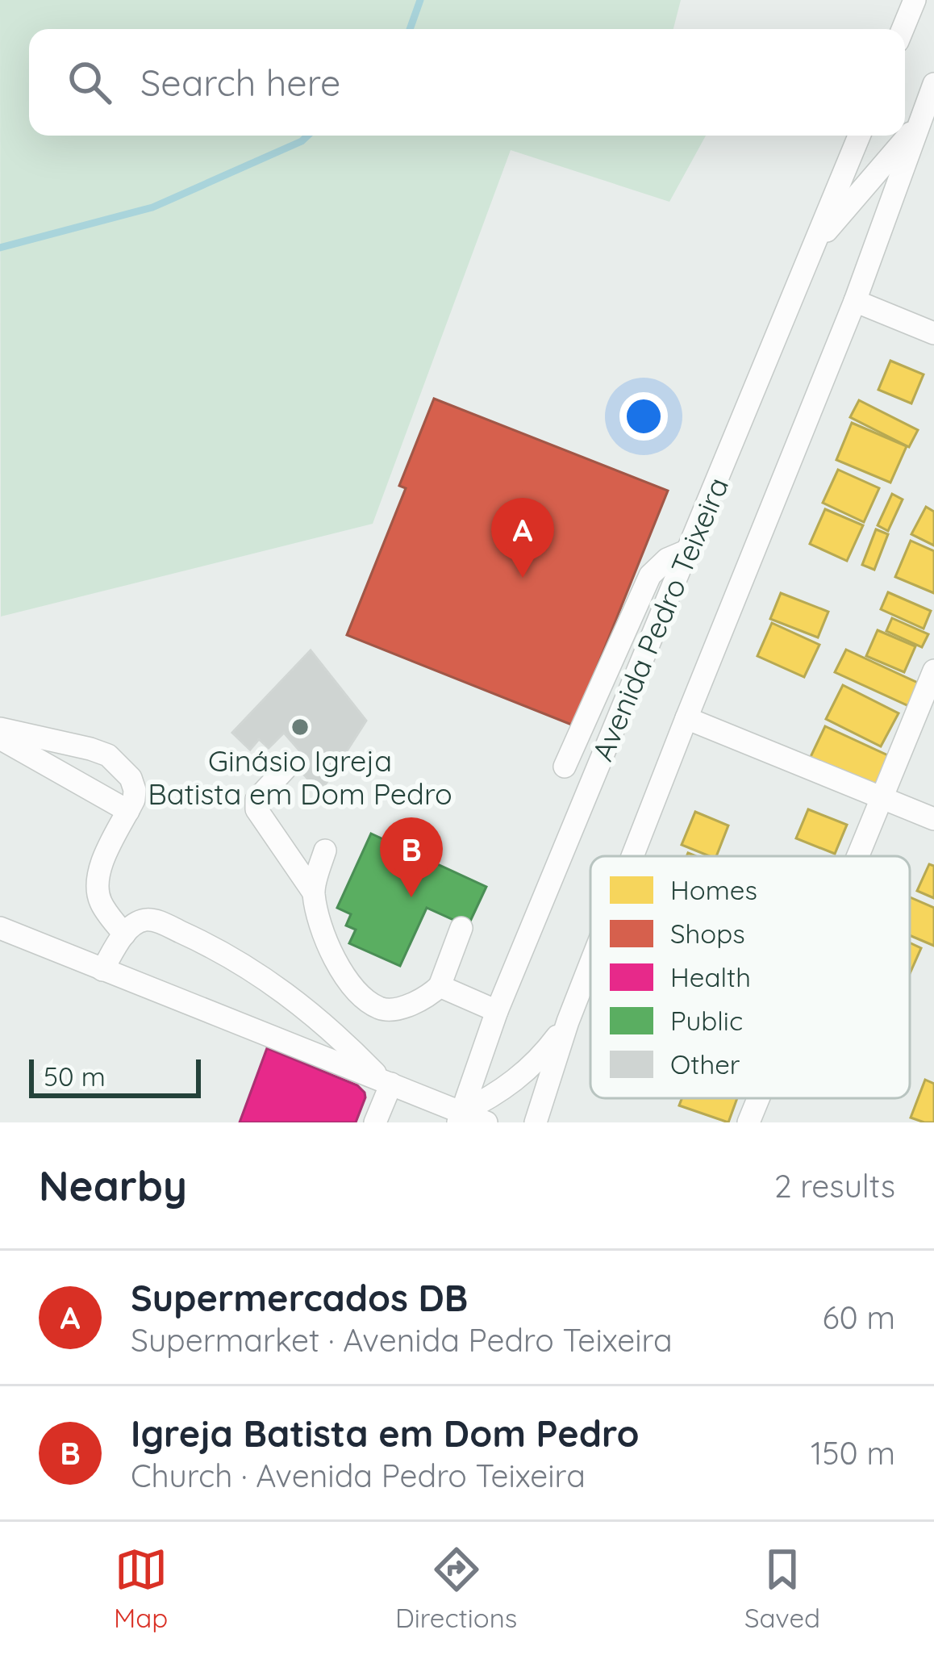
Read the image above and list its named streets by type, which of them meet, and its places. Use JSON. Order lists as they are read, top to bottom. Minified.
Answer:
{"streets":{"street":["Avenida Pedro Teixeira"]},"places":["Ginásio Igreja Batista em Dom Pedro"],"legend":["Homes","Shops","Health","Public","Other"],"scale_bar":"50 m","page":{"search":"Search here","pins":["A","B"],"scale":"50 m","heading":["Nearby","2 results"],"list":[{"mark":"A","name":"Supermercados DB","note":"Supermarket · Avenida Pedro Teixeira","value":"60 m"},{"mark":"B","name":"Igreja Batista em Dom Pedro","note":"Church · Avenida Pedro Teixeira","value":"150 m"}],"nav":["Map","Directions","Saved"]}}
